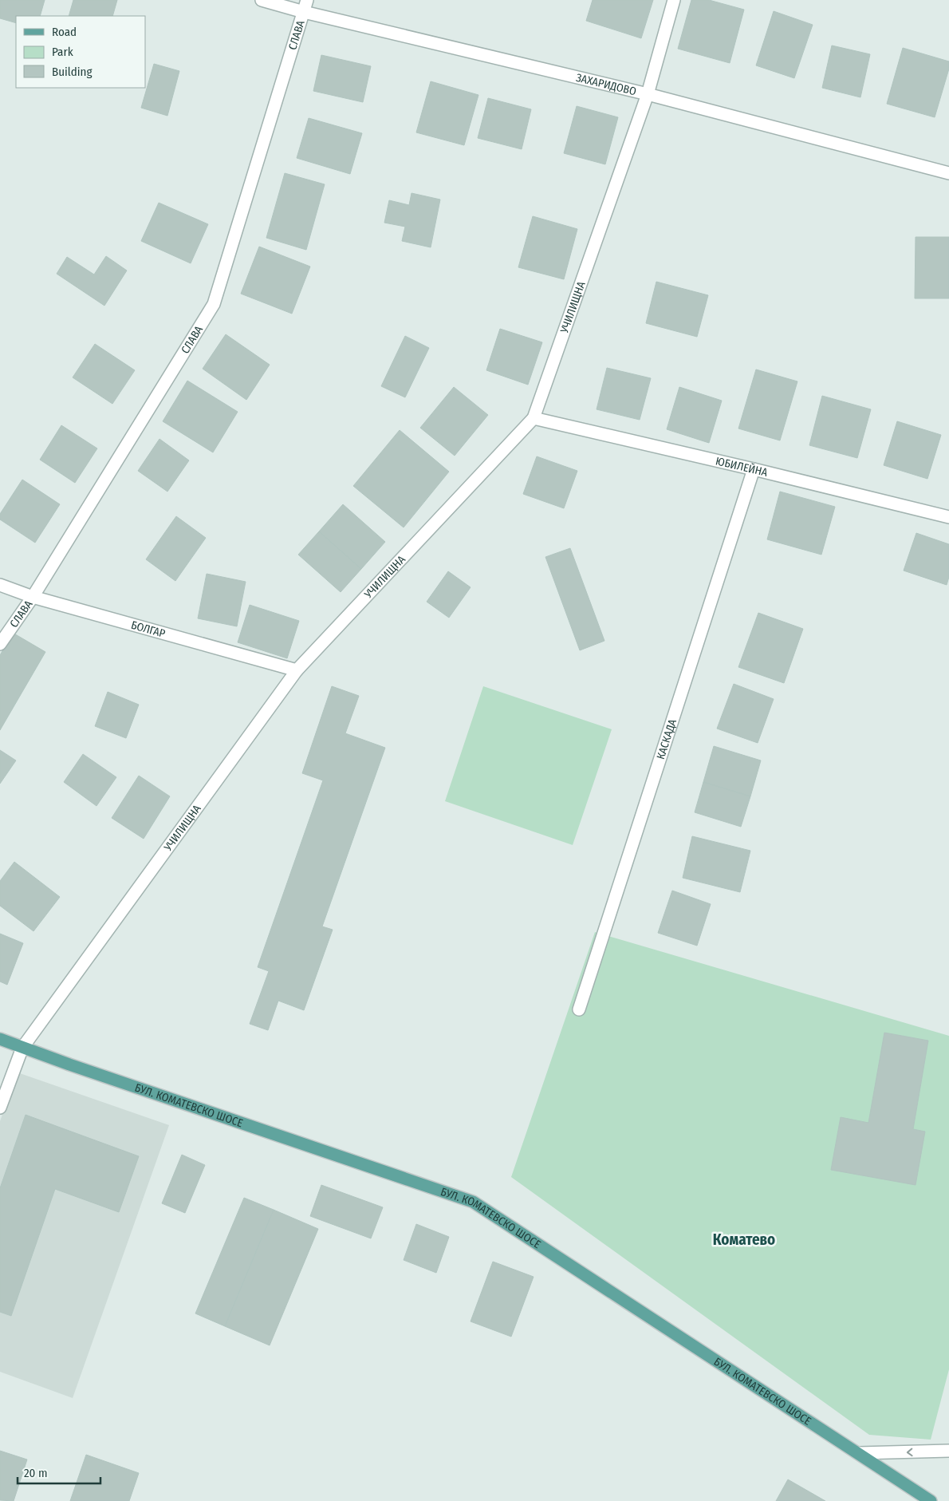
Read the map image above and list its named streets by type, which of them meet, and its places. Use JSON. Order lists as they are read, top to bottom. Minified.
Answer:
{"streets":{"main road":["БУЛ. КОМАТЕВСКО ШОСЕ"],"street":["СЛАВА","ЗАХАРИДОВО","УЧИЛИЩНА","ЮБИЛЕЙНА","БОЛГАР","КАСКАДА"]},"crossings":[["СЛАВА","ЗАХАРИДОВО"],["СЛАВА","БОЛГАР"],["ЗАХАРИДОВО","УЧИЛИЩНА"],["УЧИЛИЩНА","ЮБИЛЕЙНА"],["УЧИЛИЩНА","БОЛГАР"],["УЧИЛИЩНА","БУЛ. КОМАТЕВСКО ШОСЕ"],["ЮБИЛЕЙНА","КАСКАДА"]],"districts":["Коматево"],"legend":["Road","Park","Building"],"scale_bar":"20 m"}
